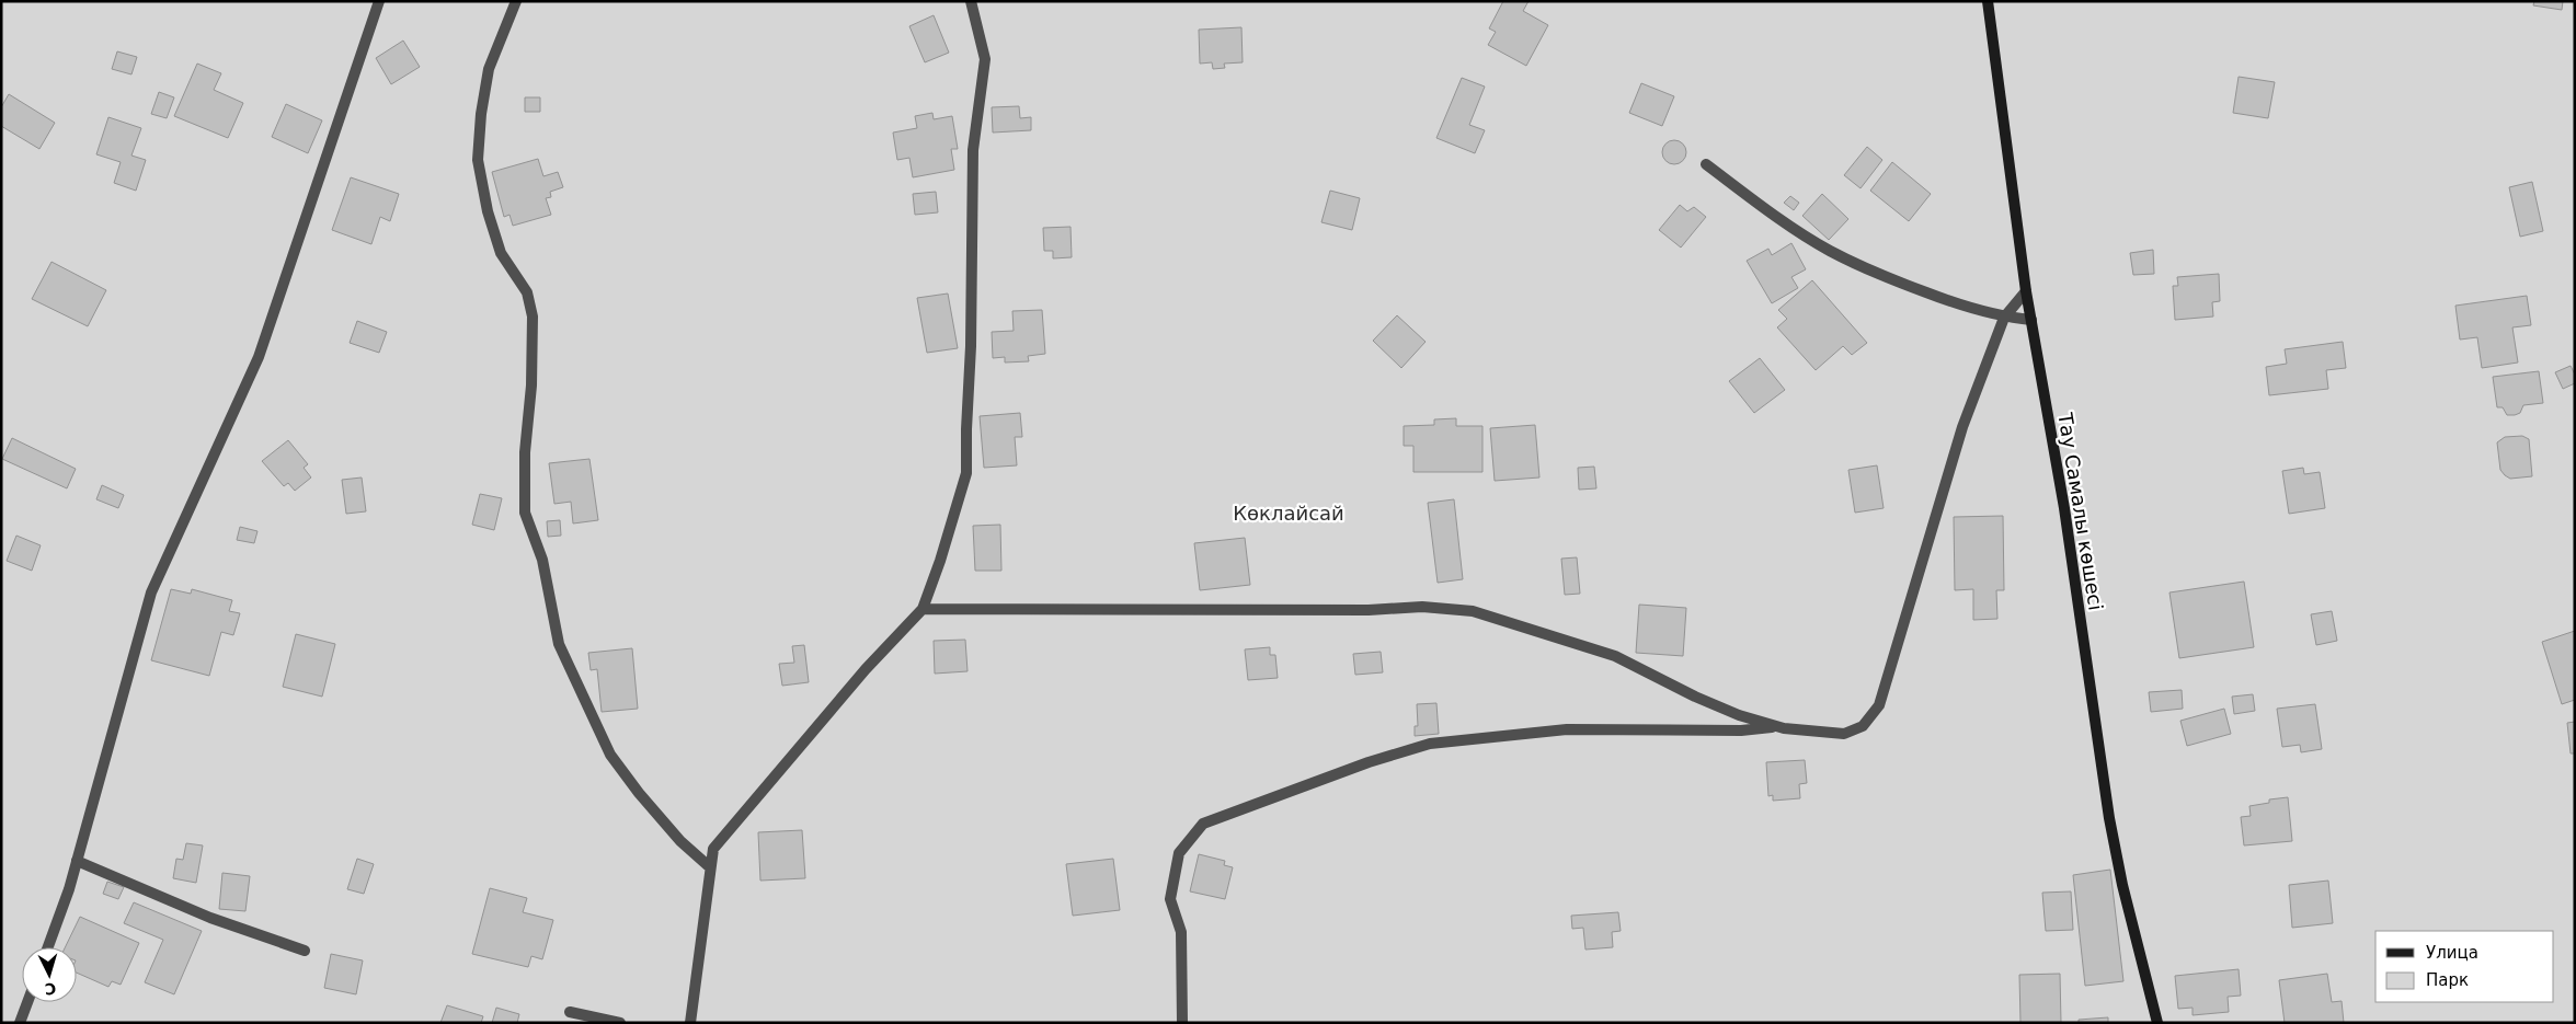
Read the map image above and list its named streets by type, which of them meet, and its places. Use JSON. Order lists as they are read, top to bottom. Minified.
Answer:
{"streets":{"street":["Тау Самалы көшесі"]},"parks":["Көклайсай"],"legend":["Улица","Парк"],"north":"bottom"}
